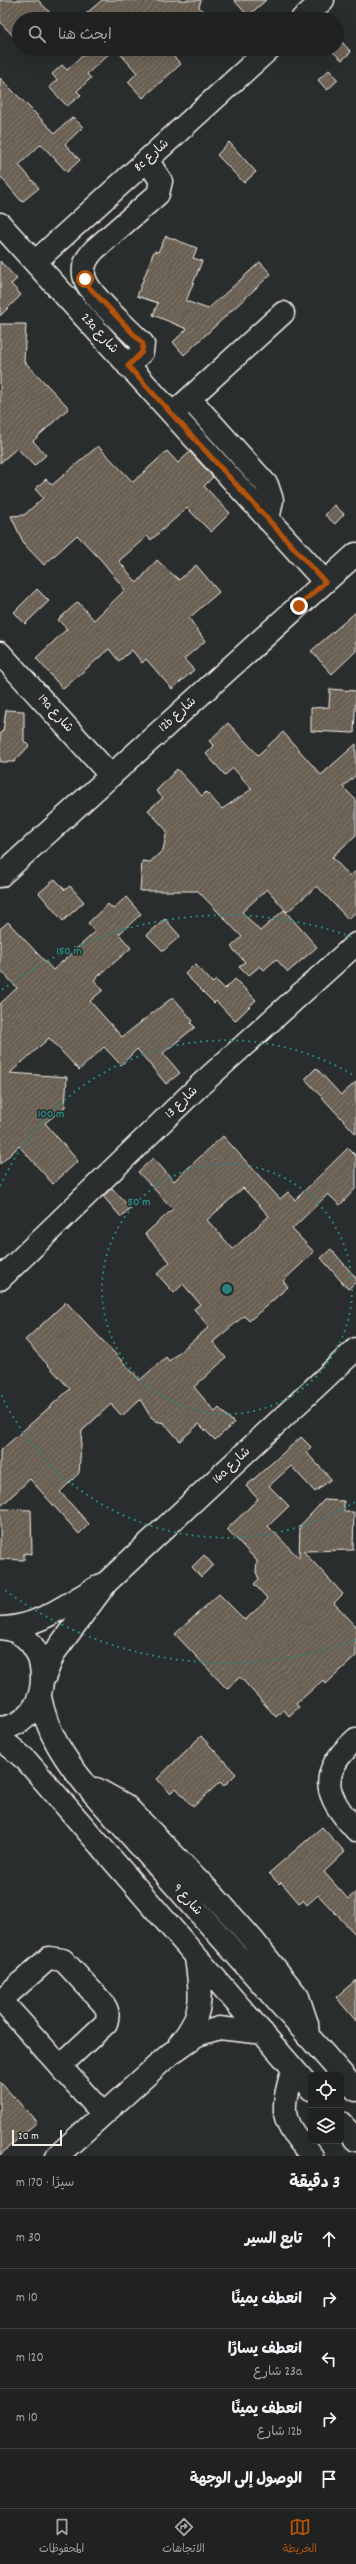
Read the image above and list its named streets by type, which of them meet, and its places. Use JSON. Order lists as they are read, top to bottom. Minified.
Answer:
{"streets":{"street":["8c شارع","23a شارع","19a شارع","12b شارع","شارع 13","16a شارع","شارع 9"]},"crossings":[["8c شارع","23a شارع"],["23a شارع","12b شارع"],["19a شارع","12b شارع"],["16a شارع","شارع 9"]],"scale_bar":"20 m","page":{"search":"ابحث هنا","scale":"20 m","heading":["3 دقيقة","سيرًا · 170 m"],"list":[["تابع السير","30 m"],["انعطف يمينًا","10 m"],["انعطف يسارًا","23a شارع","120 m"],["انعطف يمينًا","12b شارع","10 m"],"الوصول إلى الوجهة"],"nav":["الخريطة","الاتجاهات","المحفوظات"]},"rings":["150 m","100 m","50 m"]}
